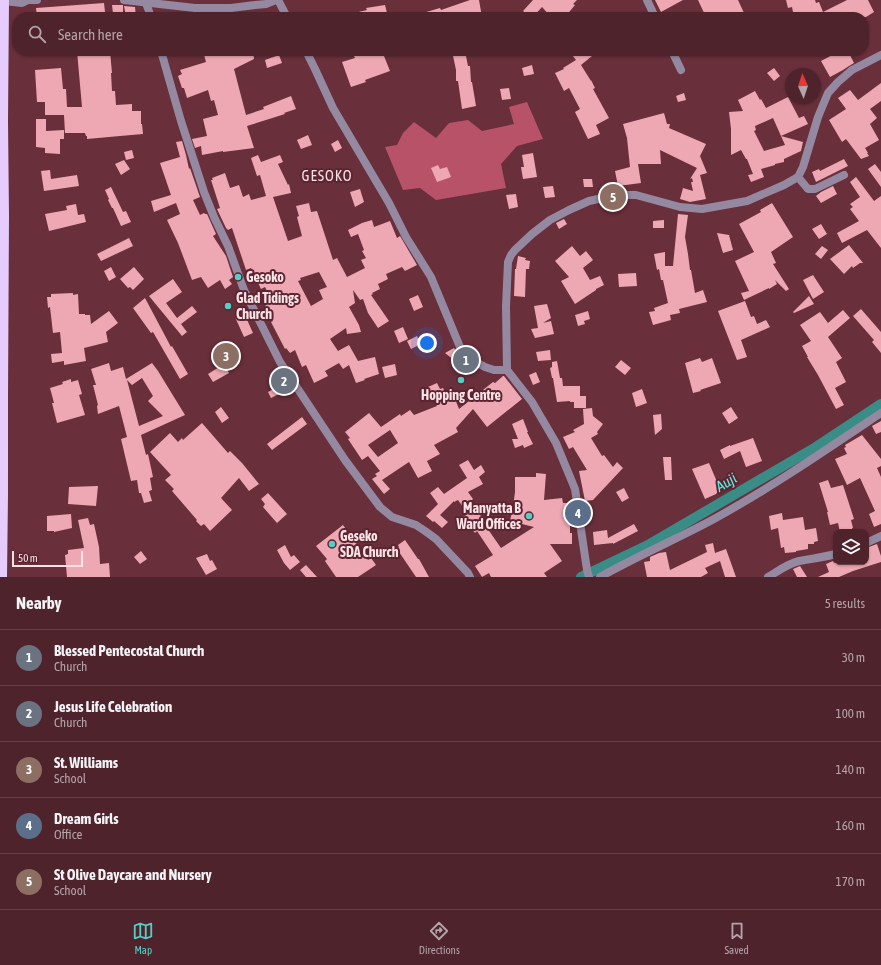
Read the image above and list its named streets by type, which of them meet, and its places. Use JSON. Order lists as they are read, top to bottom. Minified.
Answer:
{"districts":["GESOKO"],"water":["Auji"],"places":["Gesoko","Glad Tidings Church","Hopping Centre","Manyatta B Ward Offices","Geseko SDA Church"],"scale_bar":"50 m","north":"top","page":{"search":"Search here","pins":["5","3","1","2","4"],"scale":"50 m","heading":["Nearby","5 results"],"list":[{"mark":"1","name":"Blessed Pentecostal Church","note":"Church","value":"30 m"},{"mark":"2","name":"Jesus Life Celebration","note":"Church","value":"100 m"},{"mark":"3","name":"St. Williams","note":"School","value":"140 m"},{"mark":"4","name":"Dream Girls","note":"Office","value":"160 m"},{"mark":"5","name":"St Olive Daycare and Nursery","note":"School","value":"170 m"}],"nav":["Map","Directions","Saved"]}}
